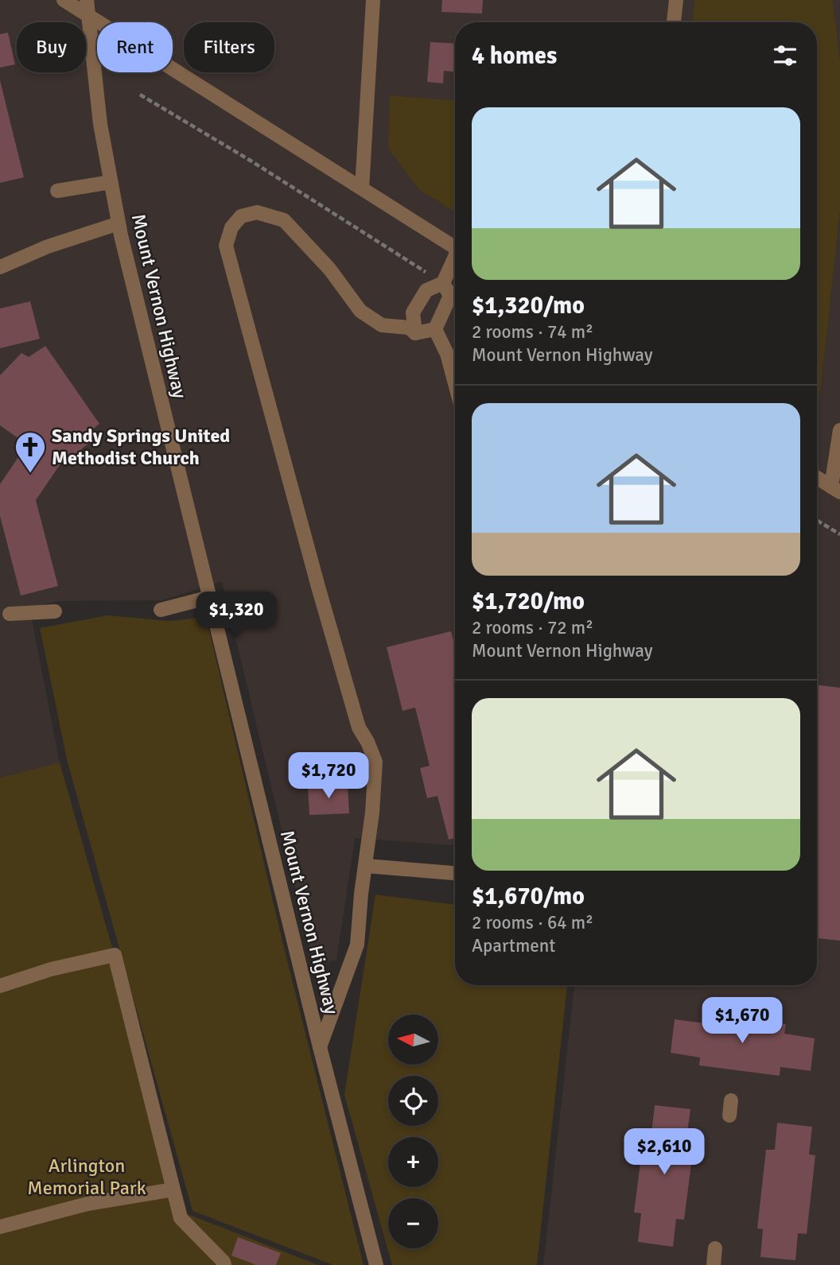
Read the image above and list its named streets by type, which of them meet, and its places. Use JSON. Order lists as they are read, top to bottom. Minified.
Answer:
{"streets":{"street":["Mount Vernon Highway"]},"parks":["Arlington Memorial Park"],"places":{"church":["Sandy Springs United Methodist Church"]},"north":"left","page":{"chip":["Buy","Rent","Filters"],"heading":"4 homes","list":[{"name":"$1,320/mo","note":"2 rooms · 74 m² · Mount Vernon Highway"},{"name":"$1,720/mo","note":"2 rooms · 72 m² · Mount Vernon Highway"},{"name":"$1,670/mo","note":"2 rooms · 64 m² · Apartment"}],"price":["$1,320","$1,720","$1,670","$2,610"],"map_buttons":["+","−"]}}
